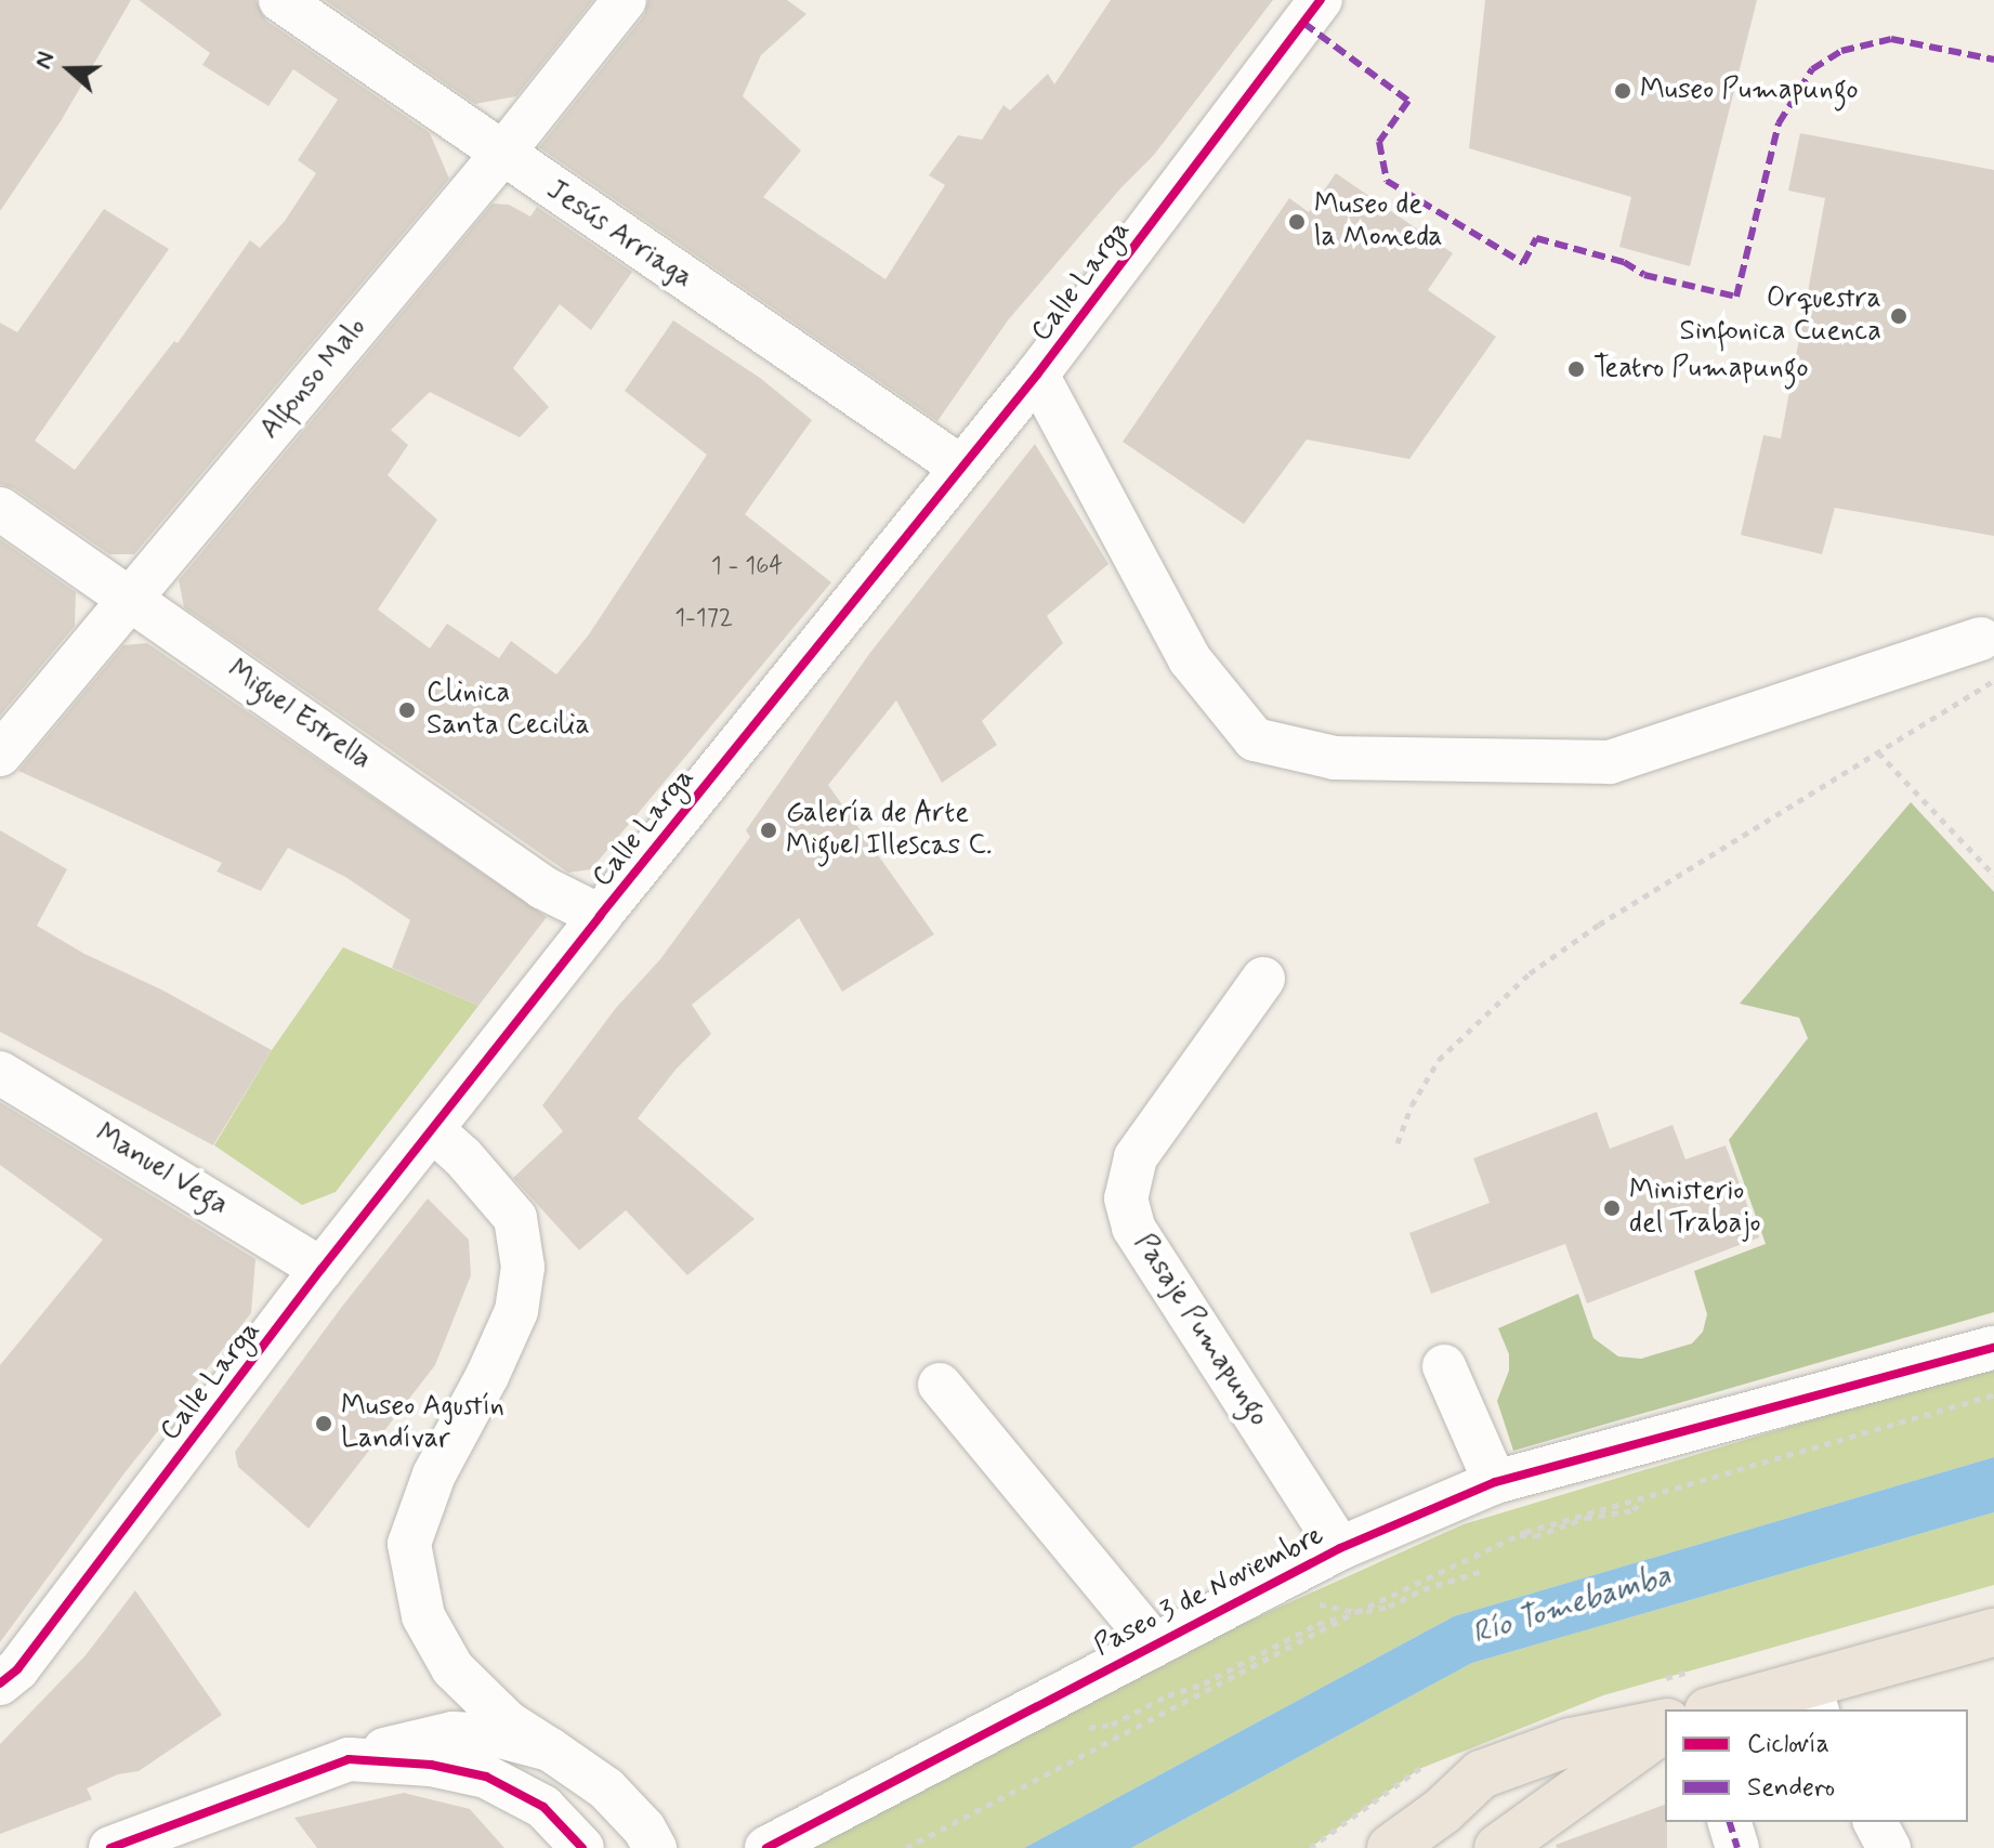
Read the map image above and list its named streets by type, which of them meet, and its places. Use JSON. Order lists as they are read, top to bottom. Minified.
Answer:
{"streets":{"street":["Jesús Arriaga","Calle Larga","Alfonso Malo","Miguel Estrella","Manuel Vega","Pasaje Pumapungo","Paseo 3 de Noviembre"]},"crossings":[["Jesús Arriaga","Calle Larga"],["Jesús Arriaga","Alfonso Malo"],["Calle Larga","Miguel Estrella"],["Calle Larga","Manuel Vega"],["Alfonso Malo","Miguel Estrella"],["Pasaje Pumapungo","Paseo 3 de Noviembre"]],"water":["Río Tomebamba"],"places":["Museo Pumapungo","Museo de la Moneda","Orquestra Sinfonica Cuenca","Teatro Pumapungo","Clinica Santa Cecilia","Galería de Arte Miguel Illescas C.","Ministerio del Trabajo","Museo Agustín Landívar"],"house_numbers":["1 - 164","1-172"],"legend":["Ciclovía","Sendero"],"north":"left"}
